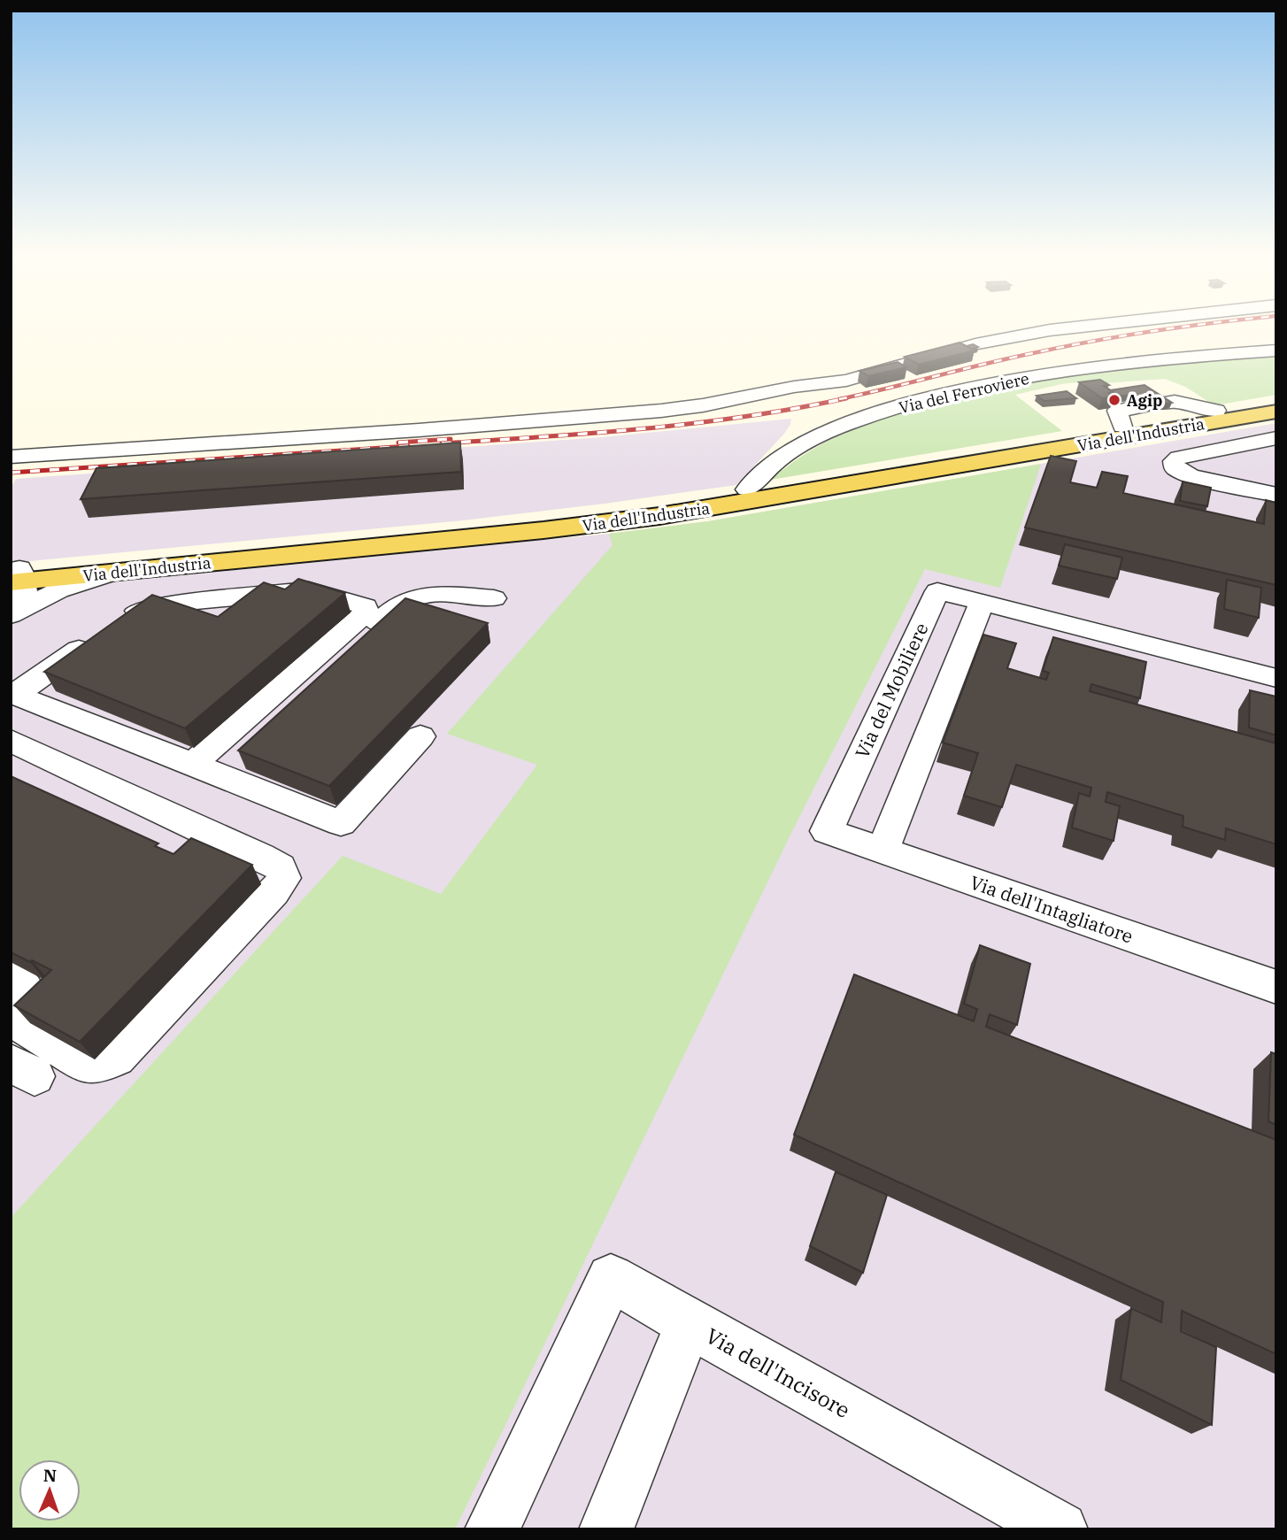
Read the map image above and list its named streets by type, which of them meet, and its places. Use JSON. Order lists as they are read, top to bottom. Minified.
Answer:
{"streets":{"main road":["Via dell'Industria"],"street":["Via del Ferroviere","Via del Mobiliere","Via dell'Intagliatore","Via dell'Incisore"]},"crossings":[["Via del Ferroviere","Via dell'Industria"],["Via del Mobiliere","Via dell'Intagliatore"]],"places":["Agip"],"north":"top"}
